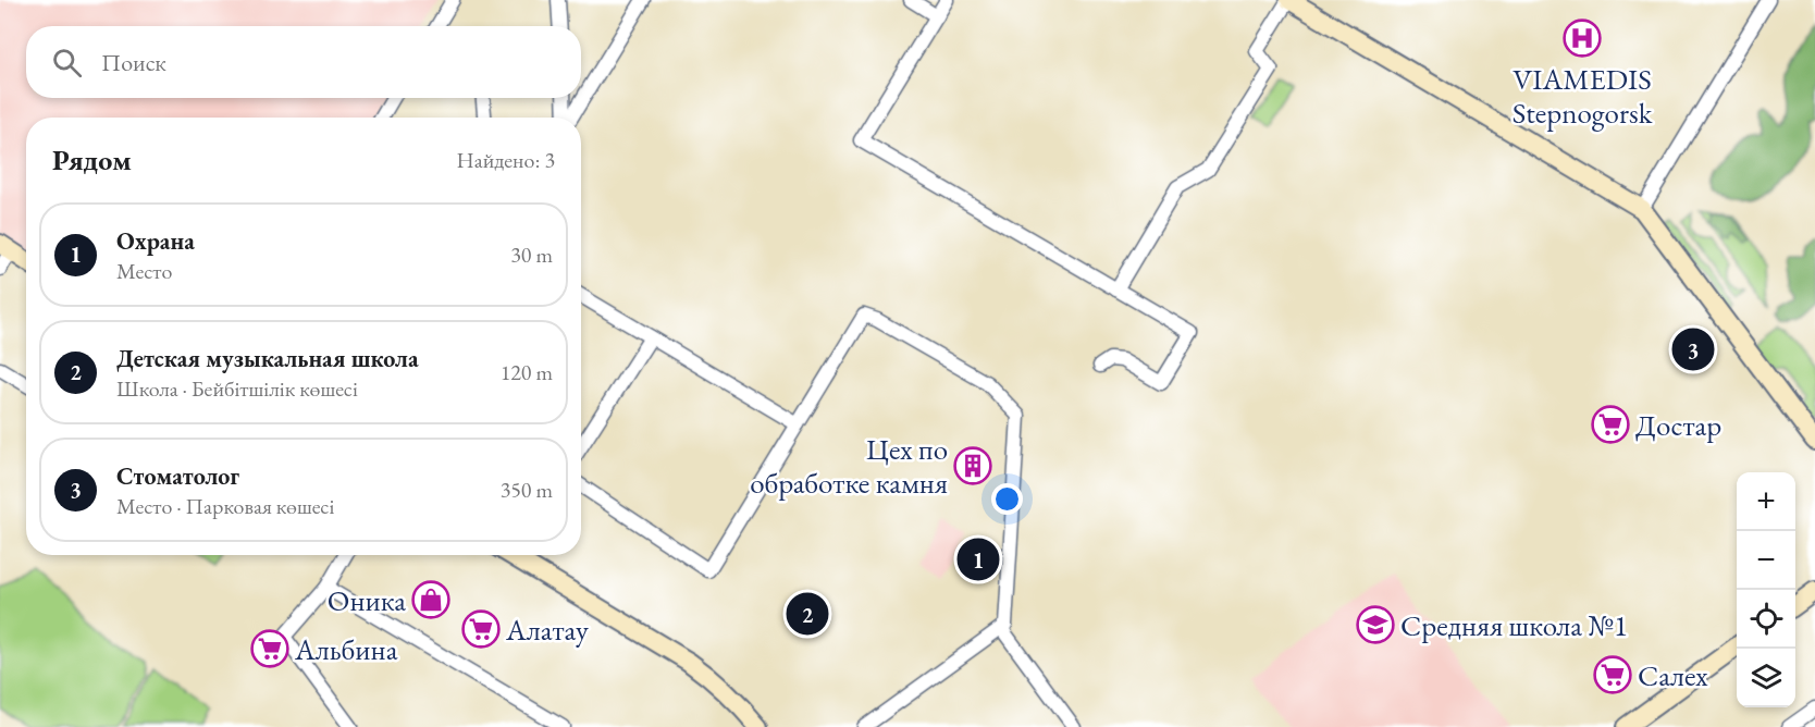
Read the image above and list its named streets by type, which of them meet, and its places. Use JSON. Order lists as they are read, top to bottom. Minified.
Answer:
{"places":{"hospital":["VIAMEDIS Stepnogorsk"],"supermarket":["Достар","Алатау","Альбина","Салех"],"building":["Цех по обработке камня"],"shop":["Оника"],"school or university":["Средняя школа №1"]},"page":{"search":"Поиск","heading":["Рядом","Найдено: 3"],"list":[{"mark":"1","name":"Охрана","note":"Место","value":"30 m"},{"mark":"2","name":"Детская музыкальная школа","note":"Школа · Бейбітшілік көшесі","value":"120 m"},{"mark":"3","name":"Стоматолог","note":"Место · Парковая көшесі","value":"350 m"}],"pins":["3","1","2"],"map_buttons":["+","−"]}}
